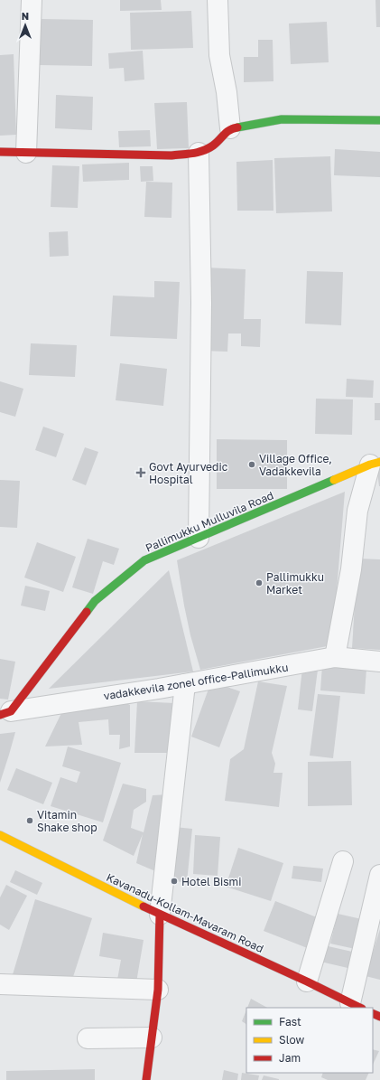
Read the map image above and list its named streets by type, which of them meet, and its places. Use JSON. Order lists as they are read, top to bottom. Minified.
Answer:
{"streets":{"street":["Pallimukku Mulluvila Road","vadakkevila zonel office-Pallimukku","Kavanadu-Kollam-Mavaram Road"]},"crossings":[["Pallimukku Mulluvila Road","vadakkevila zonel office-Pallimukku"]],"places":{"other":["Village Office, Vadakkevila","Pallimukku Market","Vitamin Shake shop","Hotel Bismi"],"health":["Govt Ayurvedic Hospital"]},"legend":["Fast","Slow","Jam"],"north":"top"}
